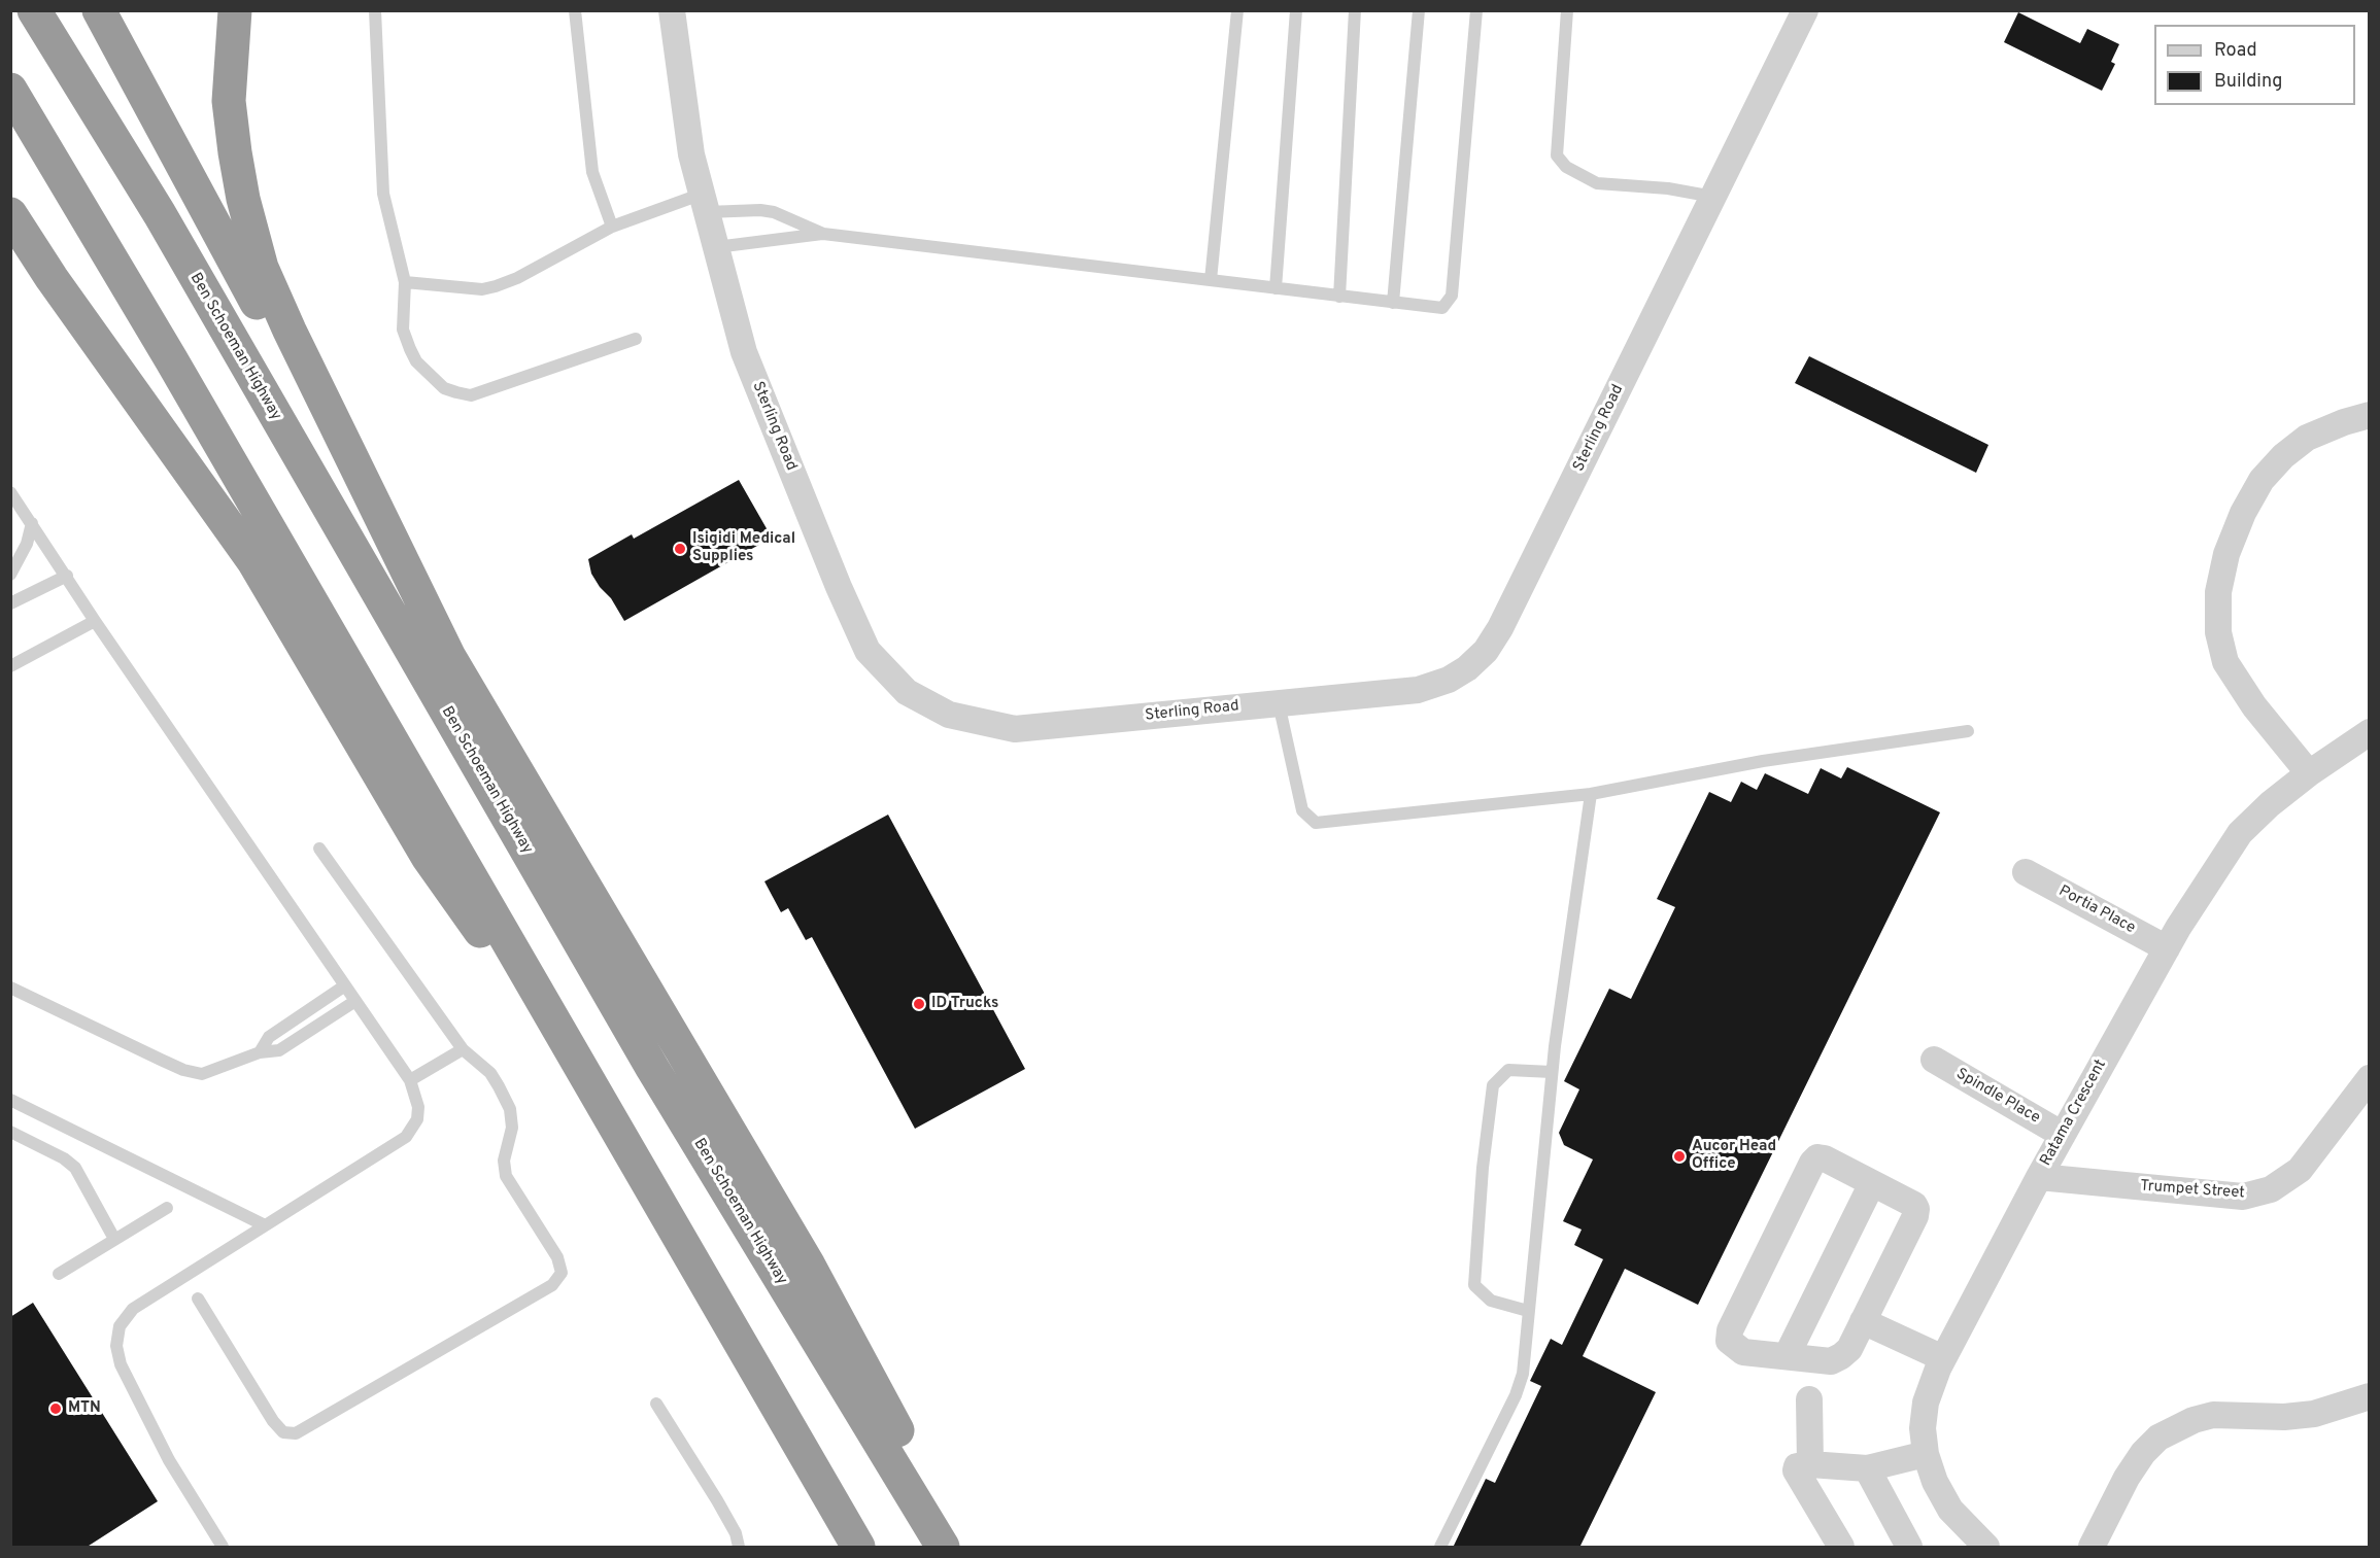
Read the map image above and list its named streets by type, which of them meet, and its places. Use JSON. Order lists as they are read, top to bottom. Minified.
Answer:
{"streets":{"highway":["Ben Schoeman Highway"],"street":["Sterling Road","Portia Place","Spindle Place","Ratama Crescent","Trumpet Street"]},"crossings":[["Portia Place","Ratama Crescent"],["Spindle Place","Ratama Crescent"],["Ratama Crescent","Trumpet Street"]],"places":["Isigidi Medical Supplies","ID Trucks","Aucor Head Office","MTN"],"legend":["Road","Building"]}
